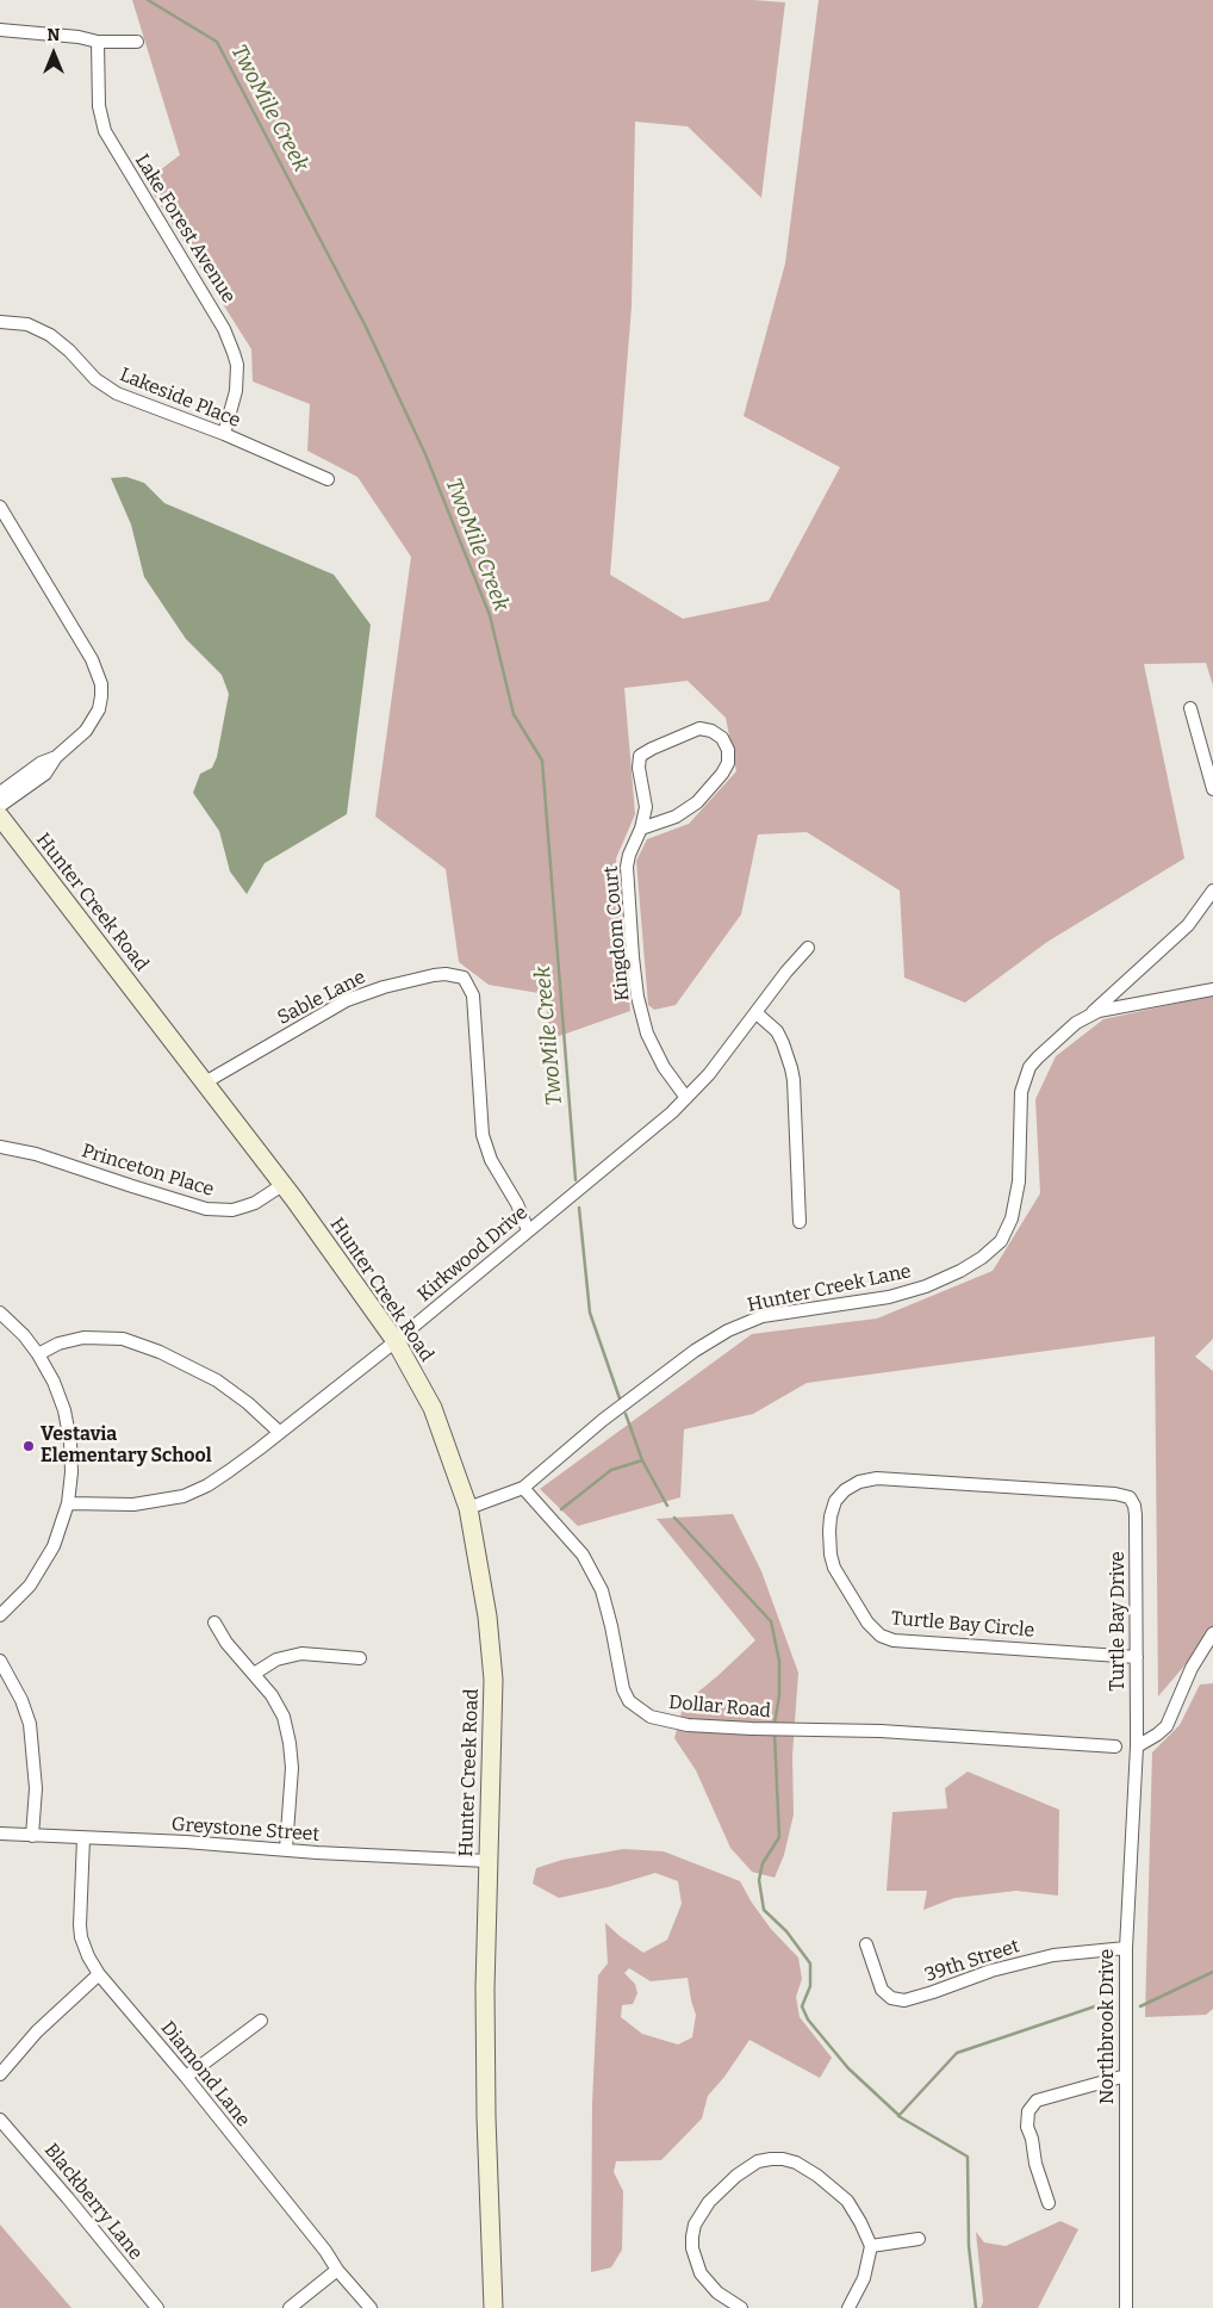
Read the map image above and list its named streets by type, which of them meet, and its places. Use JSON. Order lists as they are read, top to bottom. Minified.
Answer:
{"streets":{"main road":["Hunter Creek Road"],"street":["Lake Forest Avenue","Lakeside Place","Kingdom Court","Sable Lane","Princeton Place","Kirkwood Drive","Hunter Creek Lane","Turtle Bay Drive","Turtle Bay Circle","Dollar Road","Greystone Street","39th Street","Northbrook Drive","Diamond Lane","Blackberry Lane"]},"crossings":[["Lake Forest Avenue","Lakeside Place"],["Hunter Creek Road","Sable Lane"],["Hunter Creek Road","Princeton Place"],["Hunter Creek Road","Kirkwood Drive"],["Hunter Creek Road","Greystone Street"],["Kingdom Court","Kirkwood Drive"],["Sable Lane","Kirkwood Drive"],["Hunter Creek Lane","Dollar Road"],["Turtle Bay Drive","Turtle Bay Circle"],["Turtle Bay Drive","Northbrook Drive"],["Greystone Street","Diamond Lane"],["39th Street","Northbrook Drive"]],"water":["TwoMile Creek"],"places":["Vestavia Elementary School"],"north":"top"}
